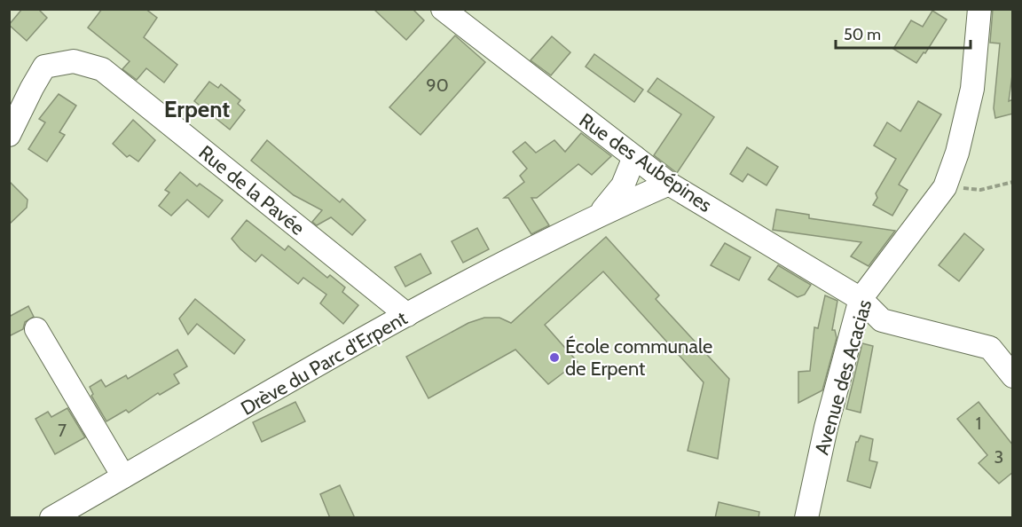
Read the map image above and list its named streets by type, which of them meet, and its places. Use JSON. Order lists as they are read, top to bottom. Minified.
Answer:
{"streets":{"street":["Rue des Aubépines","Rue de la Pavée","Drève du Parc d'Erpent","Avenue des Acacias"]},"crossings":[["Rue des Aubépines","Drève du Parc d'Erpent"],["Rue des Aubépines","Avenue des Acacias"],["Rue de la Pavée","Drève du Parc d'Erpent"]],"districts":["Erpent"],"places":["École communale de Erpent"],"house_numbers":["90","1","7","3"],"scale_bar":"50 m"}
